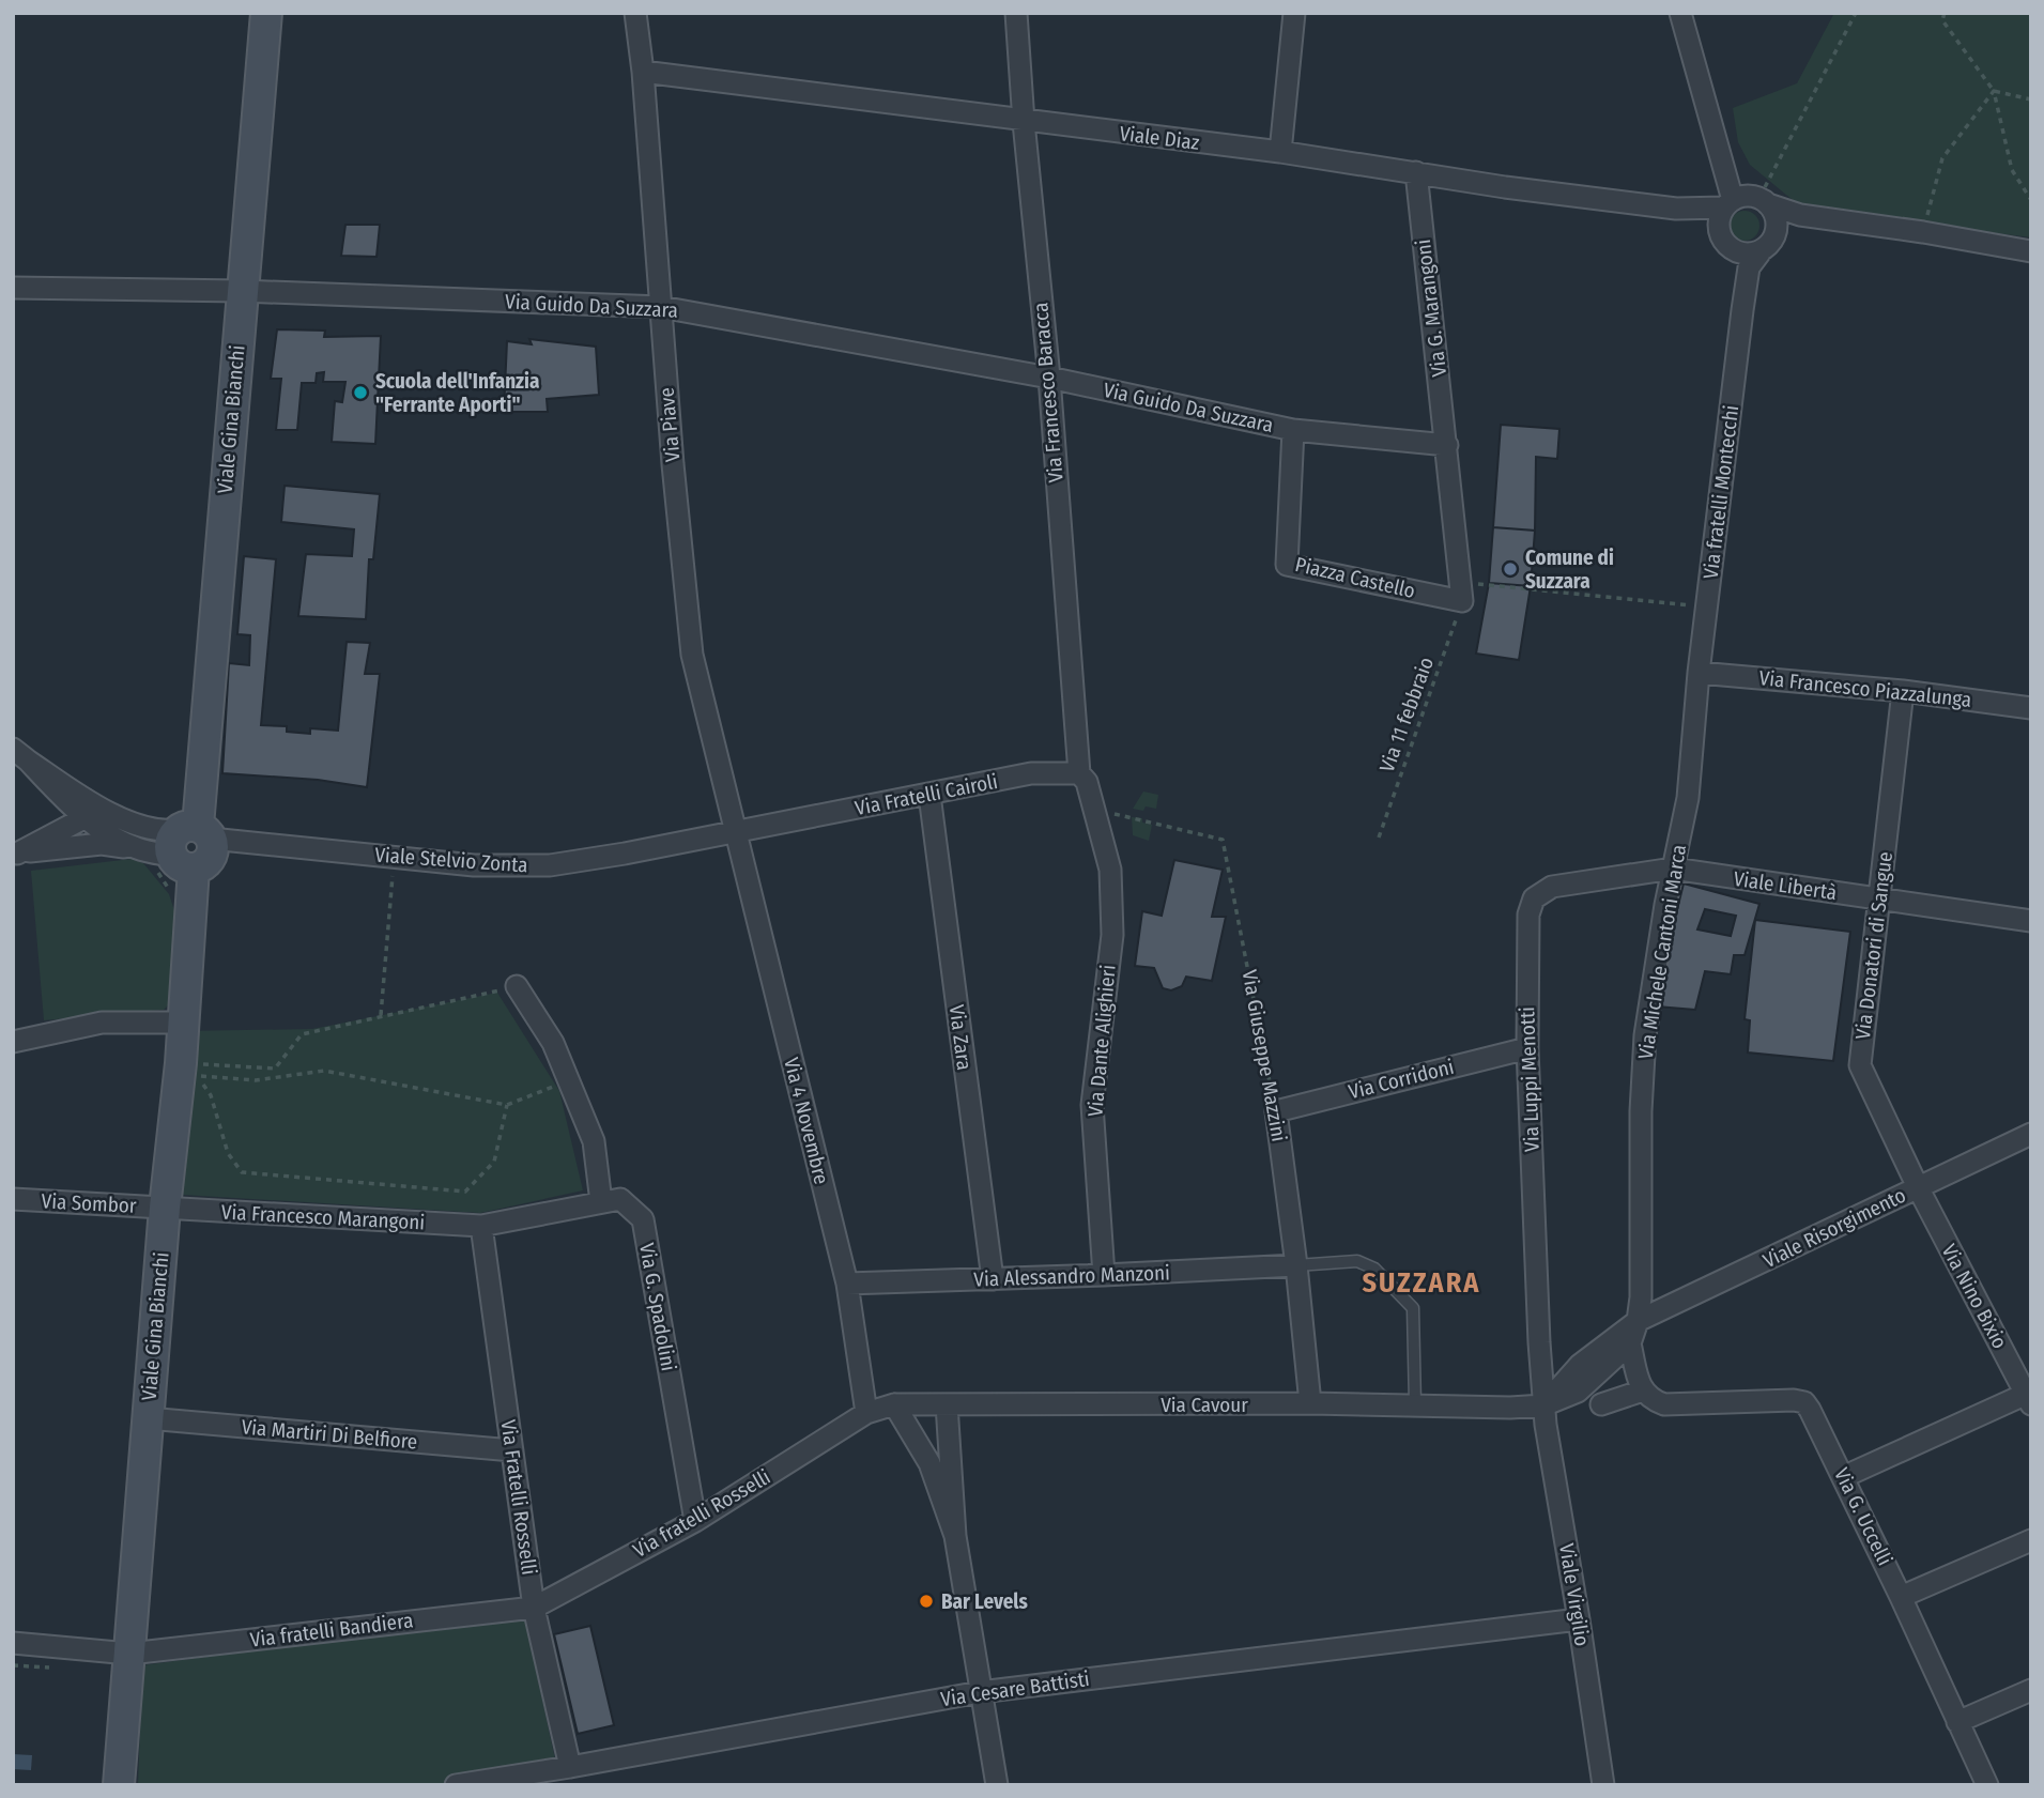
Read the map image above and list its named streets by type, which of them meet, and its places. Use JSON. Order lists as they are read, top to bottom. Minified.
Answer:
{"streets":{"street":["Viale Diaz","Via Guido Da Suzzara","Via G. Marangoni","Via Francesco Baracca","Viale Gina Bianchi","Via Piave","Via fratelli Montecchi","Piazza Castello","Via Francesco Piazzalunga","Via Fratelli Cairoli","Viale Stelvio Zonta","Viale Libertà","Via Donatori di Sangue","Via Michele Cantoni Marca","Via Zara","Via Dante Alighieri","Via Giuseppe Mazzini","Via Corridoni","Via Luppi Menotti","Via 4 Novembre","Via Sombor","Via Francesco Marangoni","Viale Risorgimento","Via Alessandro Manzoni","Via Nino Bixio","Via G. Spadolini","Via Cavour","Via Martiri Di Belfiore","Via Fratelli Rosselli","Via fratelli Rosselli","Via G. Uccelli","Viale Virgilio","Via fratelli Bandiera","Via Cesare Battisti"],"path":["Via 11 febbraio"]},"crossings":[["Viale Diaz","Via G. Marangoni"],["Viale Diaz","Via Francesco Baracca"],["Viale Diaz","Via Piave"],["Via Guido Da Suzzara","Via Francesco Baracca"],["Via Guido Da Suzzara","Viale Gina Bianchi"],["Via Guido Da Suzzara","Via Piave"],["Via Guido Da Suzzara","Piazza Castello"],["Via Francesco Baracca","Via Fratelli Cairoli"],["Viale Gina Bianchi","Viale Stelvio Zonta"],["Viale Gina Bianchi","Via Sombor"],["Viale Gina Bianchi","Via Francesco Marangoni"],["Viale Gina Bianchi","Via Martiri Di Belfiore"],["Viale Gina Bianchi","Via fratelli Bandiera"],["Via Piave","Via Fratelli Cairoli"],["Via Piave","Viale Stelvio Zonta"],["Via Piave","Via 4 Novembre"],["Via fratelli Montecchi","Via Francesco Piazzalunga"],["Via fratelli Montecchi","Via Michele Cantoni Marca"],["Piazza Castello","Via 11 febbraio"],["Via Francesco Piazzalunga","Via Donatori di Sangue"],["Via Francesco Piazzalunga","Via Michele Cantoni Marca"],["Via Fratelli Cairoli","Viale Stelvio Zonta"],["Via Fratelli Cairoli","Via Zara"],["Via Fratelli Cairoli","Via 4 Novembre"],["Viale Stelvio Zonta","Via 4 Novembre"],["Viale Libertà","Via Donatori di Sangue"],["Viale Libertà","Via Michele Cantoni Marca"],["Viale Libertà","Via Luppi Menotti"],["Via Donatori di Sangue","Viale Risorgimento"],["Via Donatori di Sangue","Via Nino Bixio"],["Via Michele Cantoni Marca","Via Luppi Menotti"],["Via Michele Cantoni Marca","Viale Risorgimento"],["Via Michele Cantoni Marca","Via Cavour"],["Via Zara","Via Alessandro Manzoni"],["Via Dante Alighieri","Via Giuseppe Mazzini"],["Via Dante Alighieri","Via Alessandro Manzoni"],["Via Giuseppe Mazzini","Via Corridoni"],["Via Giuseppe Mazzini","Via Alessandro Manzoni"],["Via Giuseppe Mazzini","Via Cavour"],["Via Corridoni","Via Luppi Menotti"],["Via Luppi Menotti","Viale Risorgimento"],["Via Luppi Menotti","Via Cavour"],["Via Luppi Menotti","Viale Virgilio"],["Via 4 Novembre","Via Alessandro Manzoni"],["Via 4 Novembre","Via Cavour"],["Via 4 Novembre","Via fratelli Rosselli"],["Via Sombor","Via Francesco Marangoni"],["Via Francesco Marangoni","Via G. Spadolini"],["Via Francesco Marangoni","Via Fratelli Rosselli"],["Viale Risorgimento","Via Nino Bixio"],["Viale Risorgimento","Via Cavour"],["Viale Risorgimento","Viale Virgilio"],["Via G. Spadolini","Via Fratelli Rosselli"],["Via G. Spadolini","Via fratelli Rosselli"],["Via Cavour","Via fratelli Rosselli"],["Via Cavour","Viale Virgilio"],["Via Martiri Di Belfiore","Via Fratelli Rosselli"],["Via Fratelli Rosselli","Via fratelli Rosselli"],["Via Fratelli Rosselli","Via fratelli Bandiera"],["Via Fratelli Rosselli","Via Cesare Battisti"],["Via fratelli Rosselli","Via fratelli Bandiera"],["Viale Virgilio","Via Cesare Battisti"]],"districts":["SUZZARA"],"places":["Scuola dell'Infanzia \"Ferrante Aporti\"","Comune di Suzzara","Bar Levels"]}
